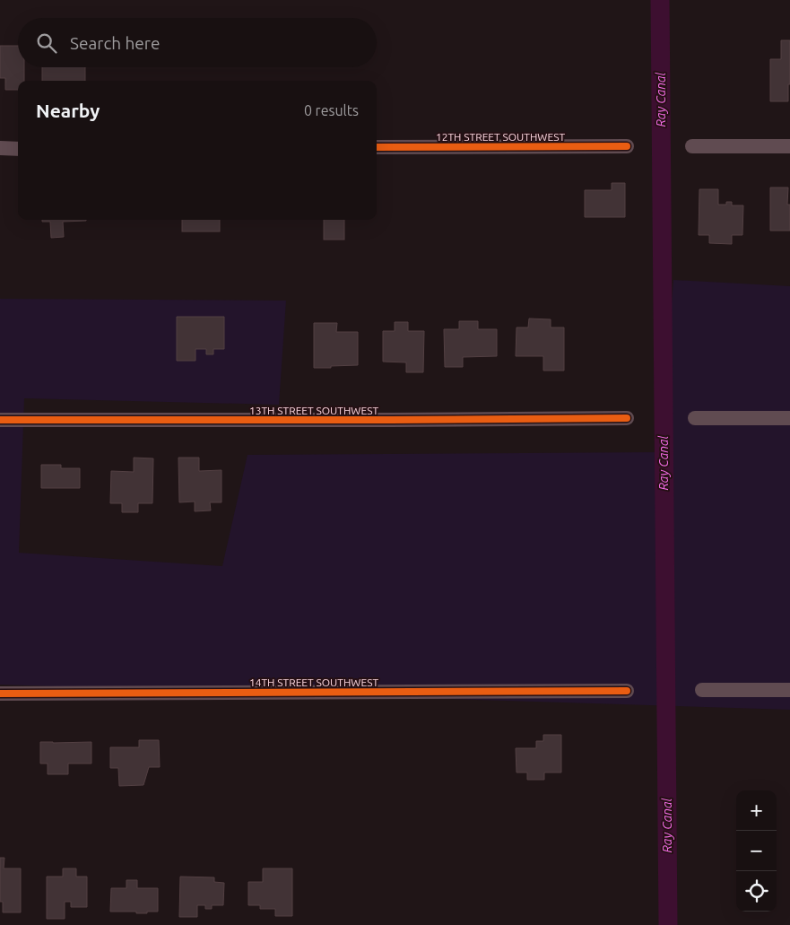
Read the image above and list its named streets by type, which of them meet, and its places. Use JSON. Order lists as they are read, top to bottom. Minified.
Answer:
{"streets":{"street":["12TH STREET SOUTHWEST","13TH STREET SOUTHWEST","14TH STREET SOUTHWEST"]},"water":["Ray Canal"],"page":{"search":"Search here","heading":["Nearby","0 results"],"map_buttons":["+","−"]}}
